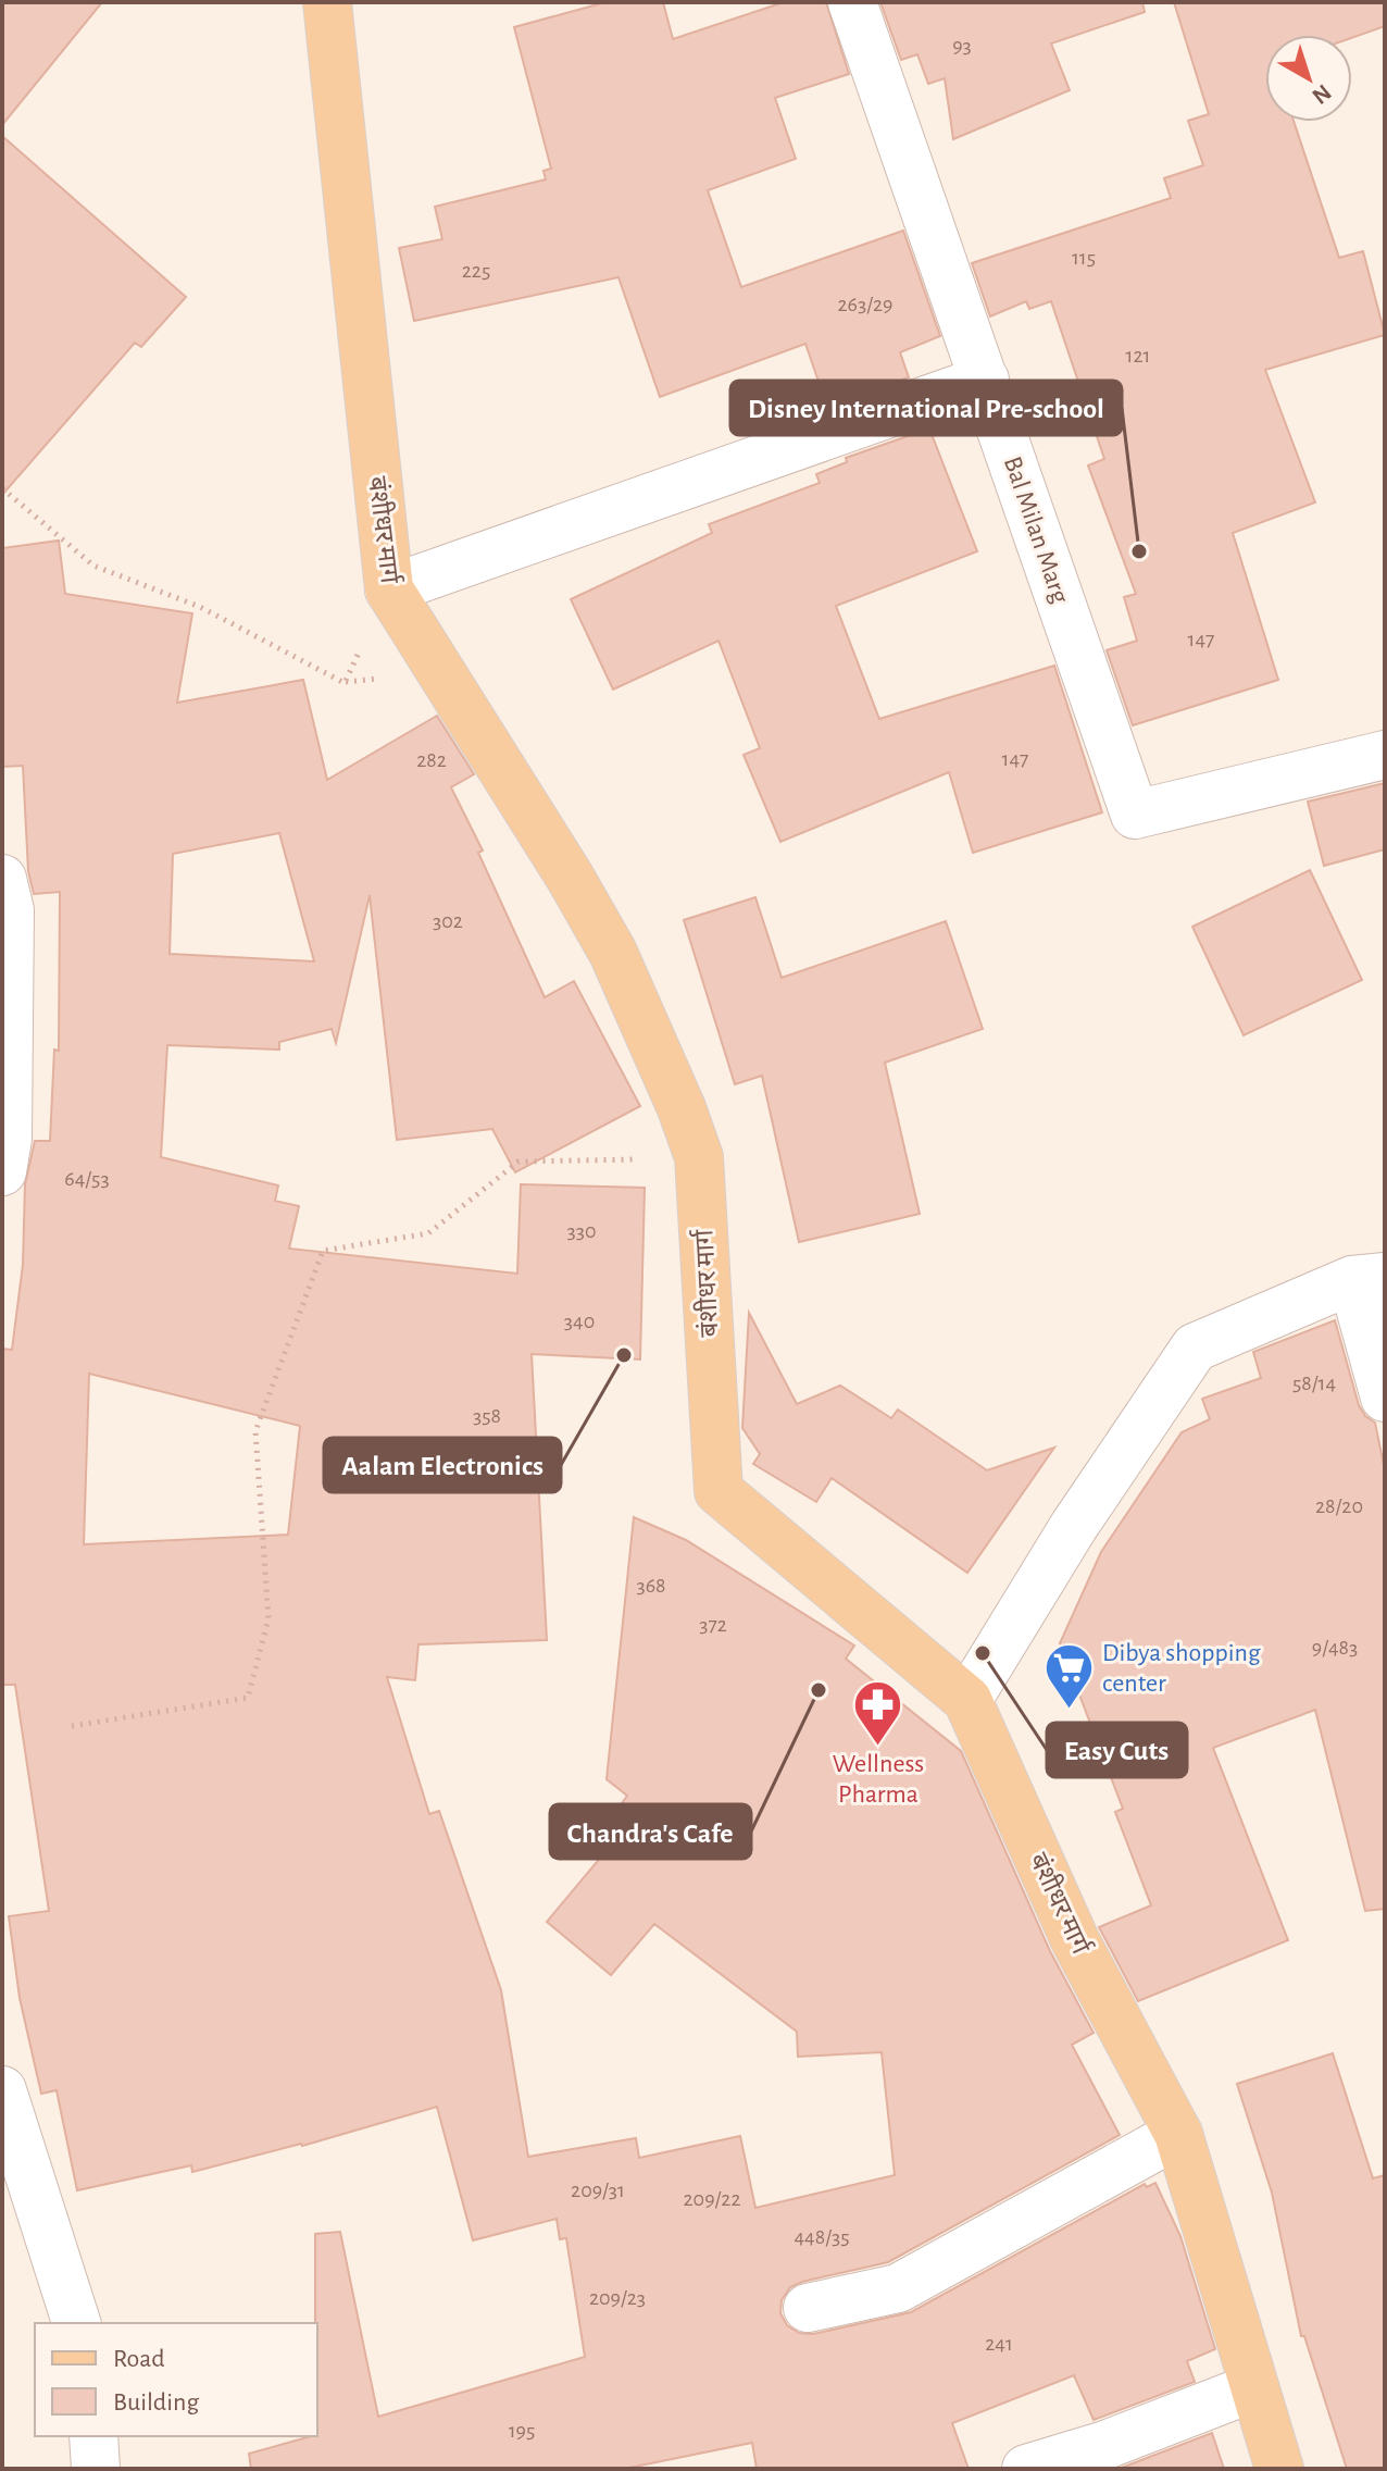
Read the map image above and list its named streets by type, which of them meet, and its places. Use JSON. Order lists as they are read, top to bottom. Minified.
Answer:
{"streets":{"main road":["बंशीधर मार्ग"],"street":["Bal Milan Marg"]},"places":{"other":["Disney International Pre-school","Aalam Electronics","Easy Cuts","Chandra's Cafe"],"supermarket":["Dibya shopping center"],"pharmacy":["Wellness Pharma"]},"house_numbers":["93","115","225","263/29","121","147","147","282","302","64/53","330","340","58/14","358","28/20","368","372","9/483","209/31","209/22","448/35","209/23","241","195"],"legend":["Road","Building"],"north":"bottom right"}
